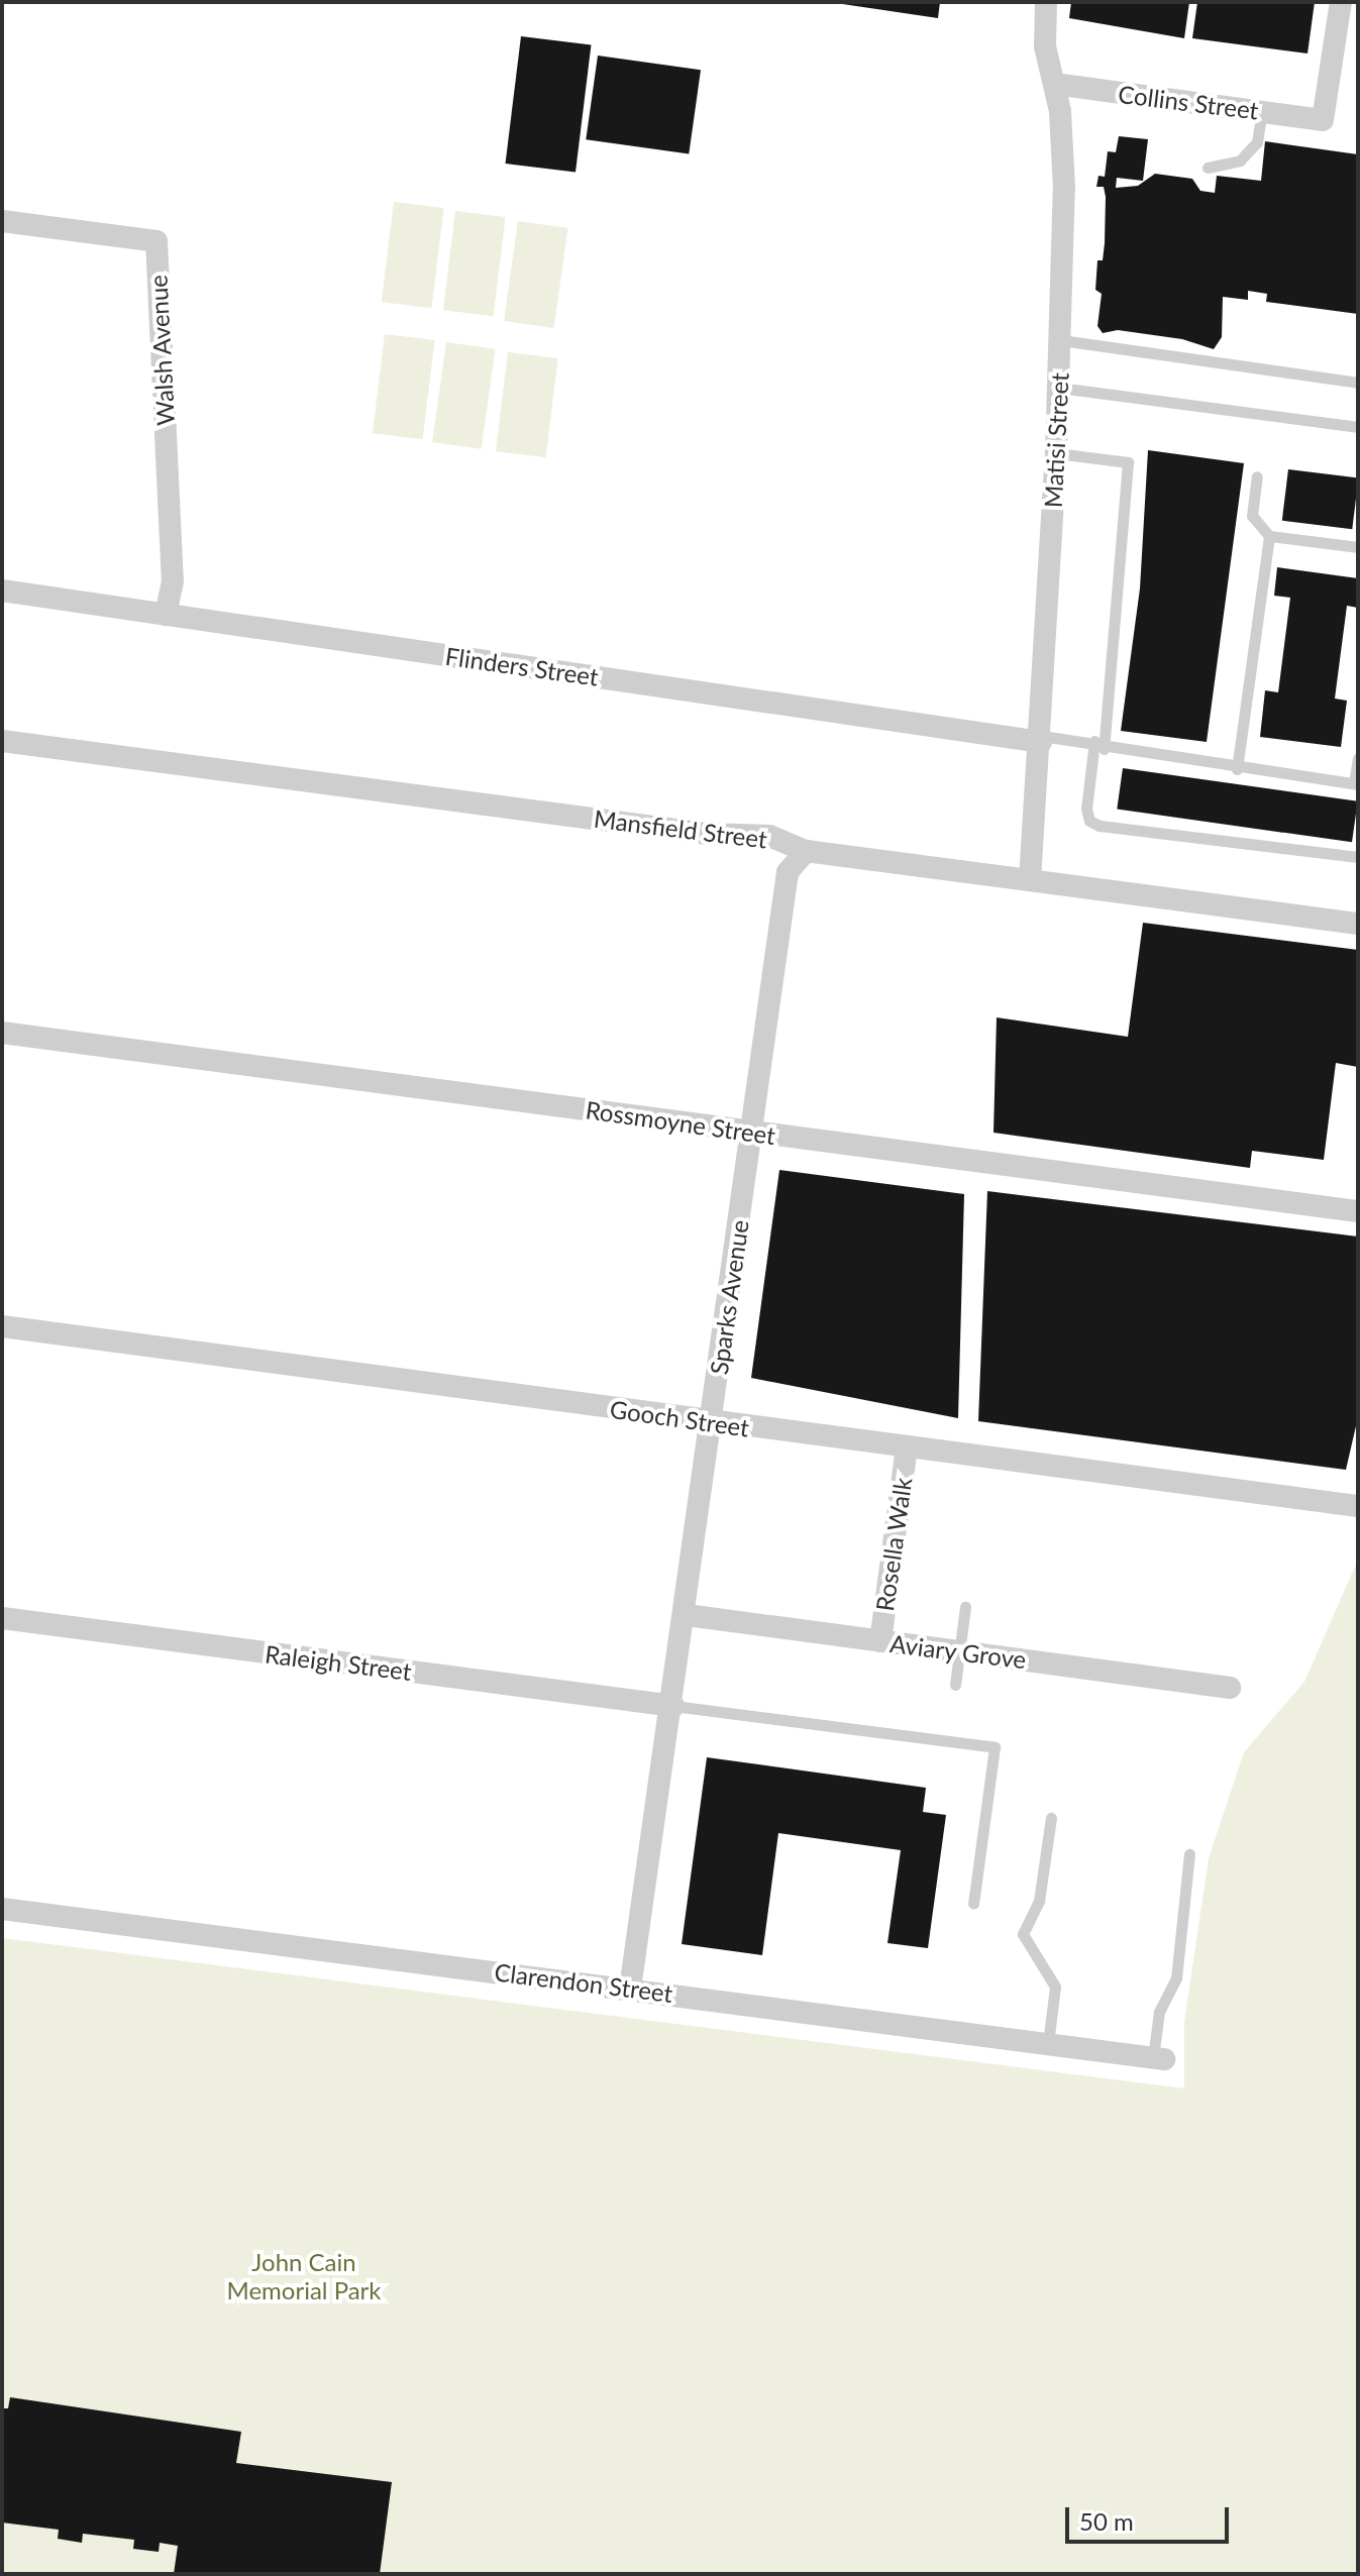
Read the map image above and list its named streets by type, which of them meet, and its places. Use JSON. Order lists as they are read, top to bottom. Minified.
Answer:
{"streets":{"street":["Collins Street","Walsh Avenue","Matisi Street","Flinders Street","Mansfield Street","Rossmoyne Street","Sparks Avenue","Gooch Street","Rosella Walk","Aviary Grove","Raleigh Street","Clarendon Street"]},"crossings":[["Collins Street","Matisi Street"],["Walsh Avenue","Flinders Street"],["Matisi Street","Flinders Street"],["Matisi Street","Mansfield Street"],["Mansfield Street","Sparks Avenue"],["Rossmoyne Street","Sparks Avenue"],["Sparks Avenue","Gooch Street"],["Sparks Avenue","Aviary Grove"],["Sparks Avenue","Raleigh Street"],["Sparks Avenue","Clarendon Street"],["Gooch Street","Rosella Walk"],["Rosella Walk","Aviary Grove"]],"parks":["John Cain Memorial Park"],"scale_bar":"50 m"}
